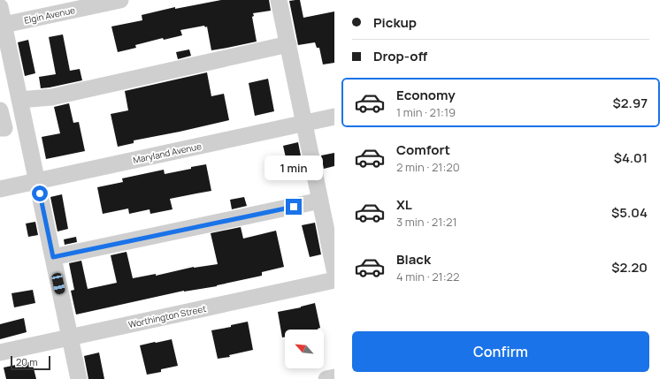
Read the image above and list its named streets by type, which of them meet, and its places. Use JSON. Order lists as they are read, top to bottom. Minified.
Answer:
{"streets":{"street":["Elgin Avenue","Maryland Avenue","Worthington Street"]},"scale_bar":"20 m","north":"top left","page":{"banner":["Pickup","Drop-off"],"list":[{"name":"Economy","note":"1 min · 21:19","value":"$2.97"},{"name":"Comfort","note":"2 min · 21:20","value":"$4.01"},{"name":"XL","note":"3 min · 21:21","value":"$5.04"},{"name":"Black","note":"4 min · 21:22","value":"$2.20"}],"bubble":"1 min","buttons":"Confirm","scale":"20 m"}}
